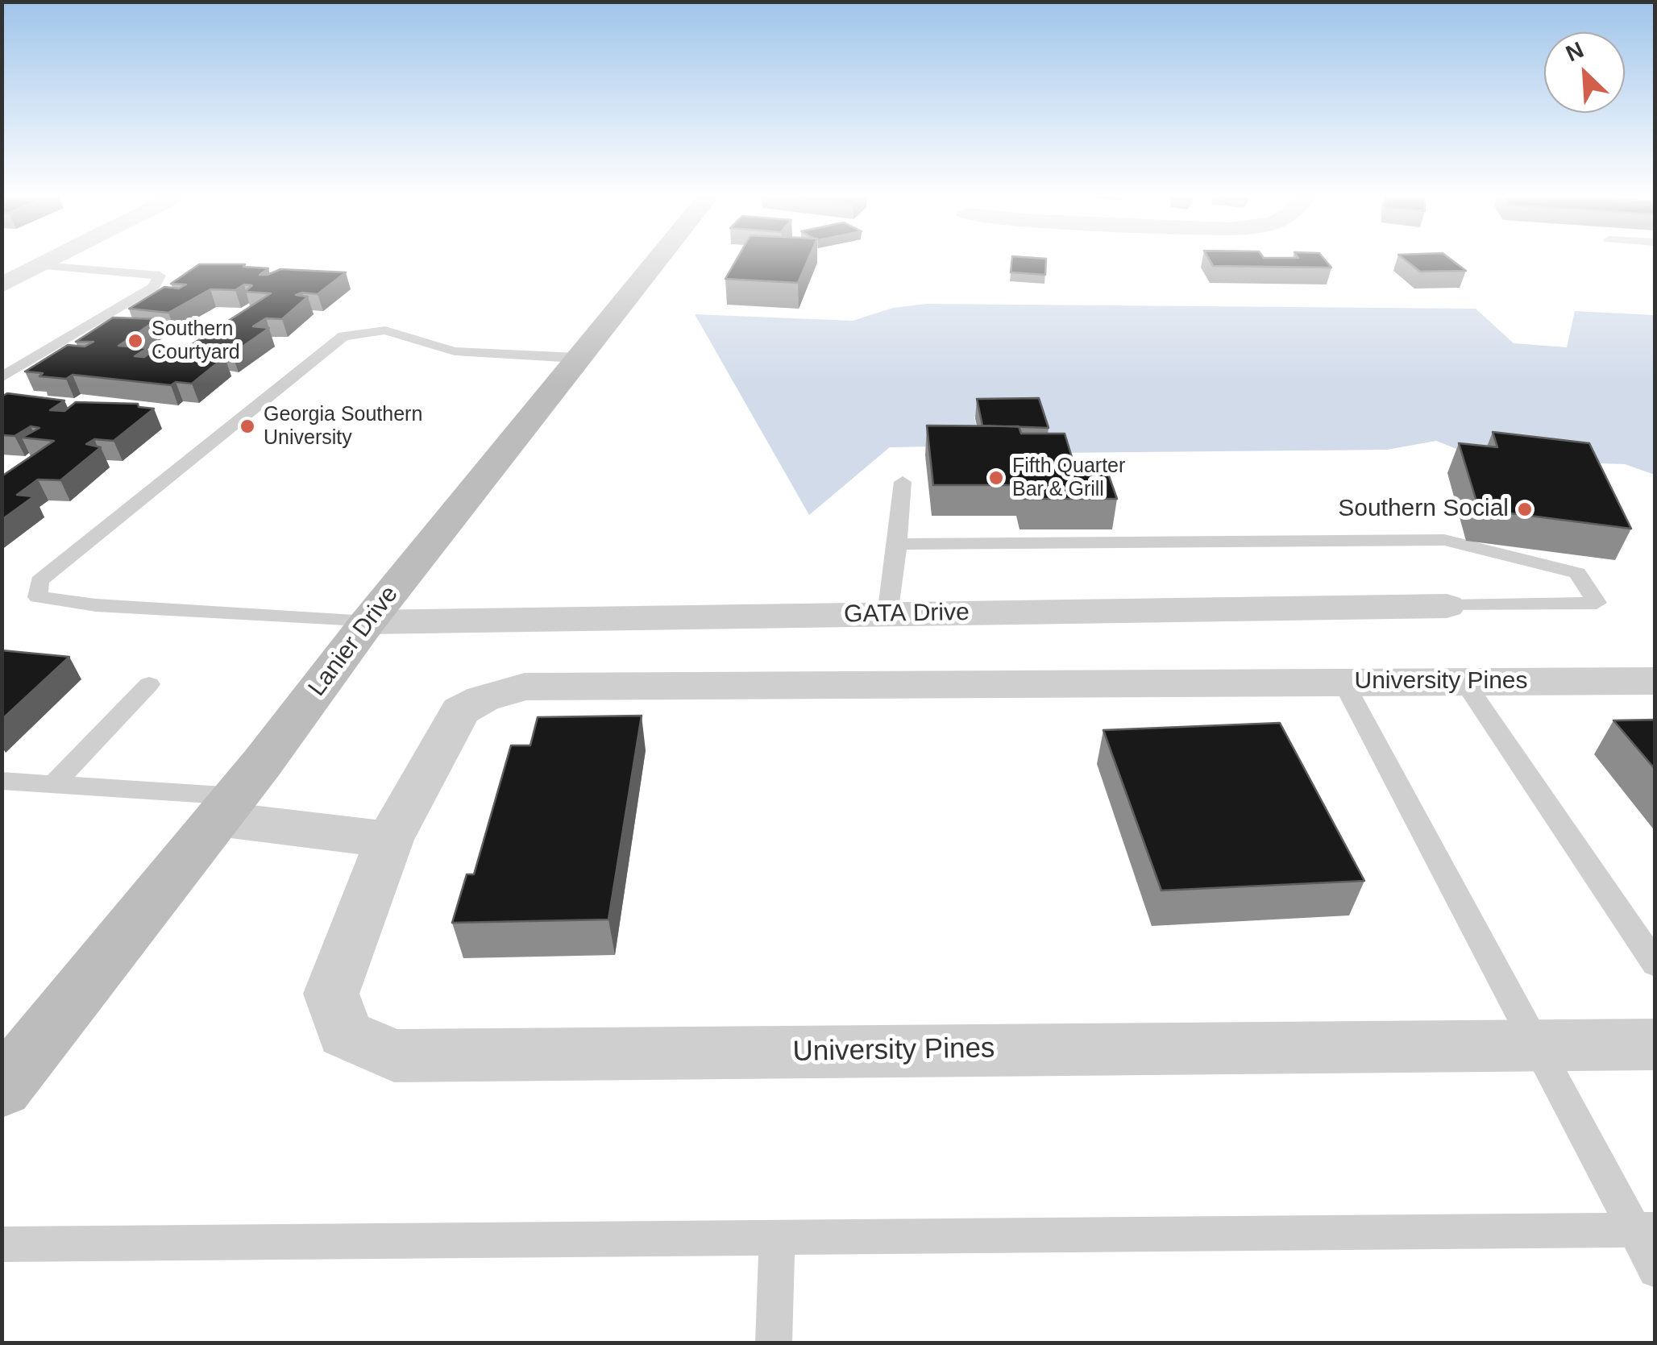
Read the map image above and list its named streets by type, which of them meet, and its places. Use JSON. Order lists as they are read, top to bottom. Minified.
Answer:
{"streets":{"street":["GATA Drive","Lanier Drive","University Pines"]},"crossings":[["GATA Drive","Lanier Drive"]],"places":["Southern Courtyard","Georgia Southern University","Fifth Quarter Bar & Grill","Southern Social"],"north":"top left"}
